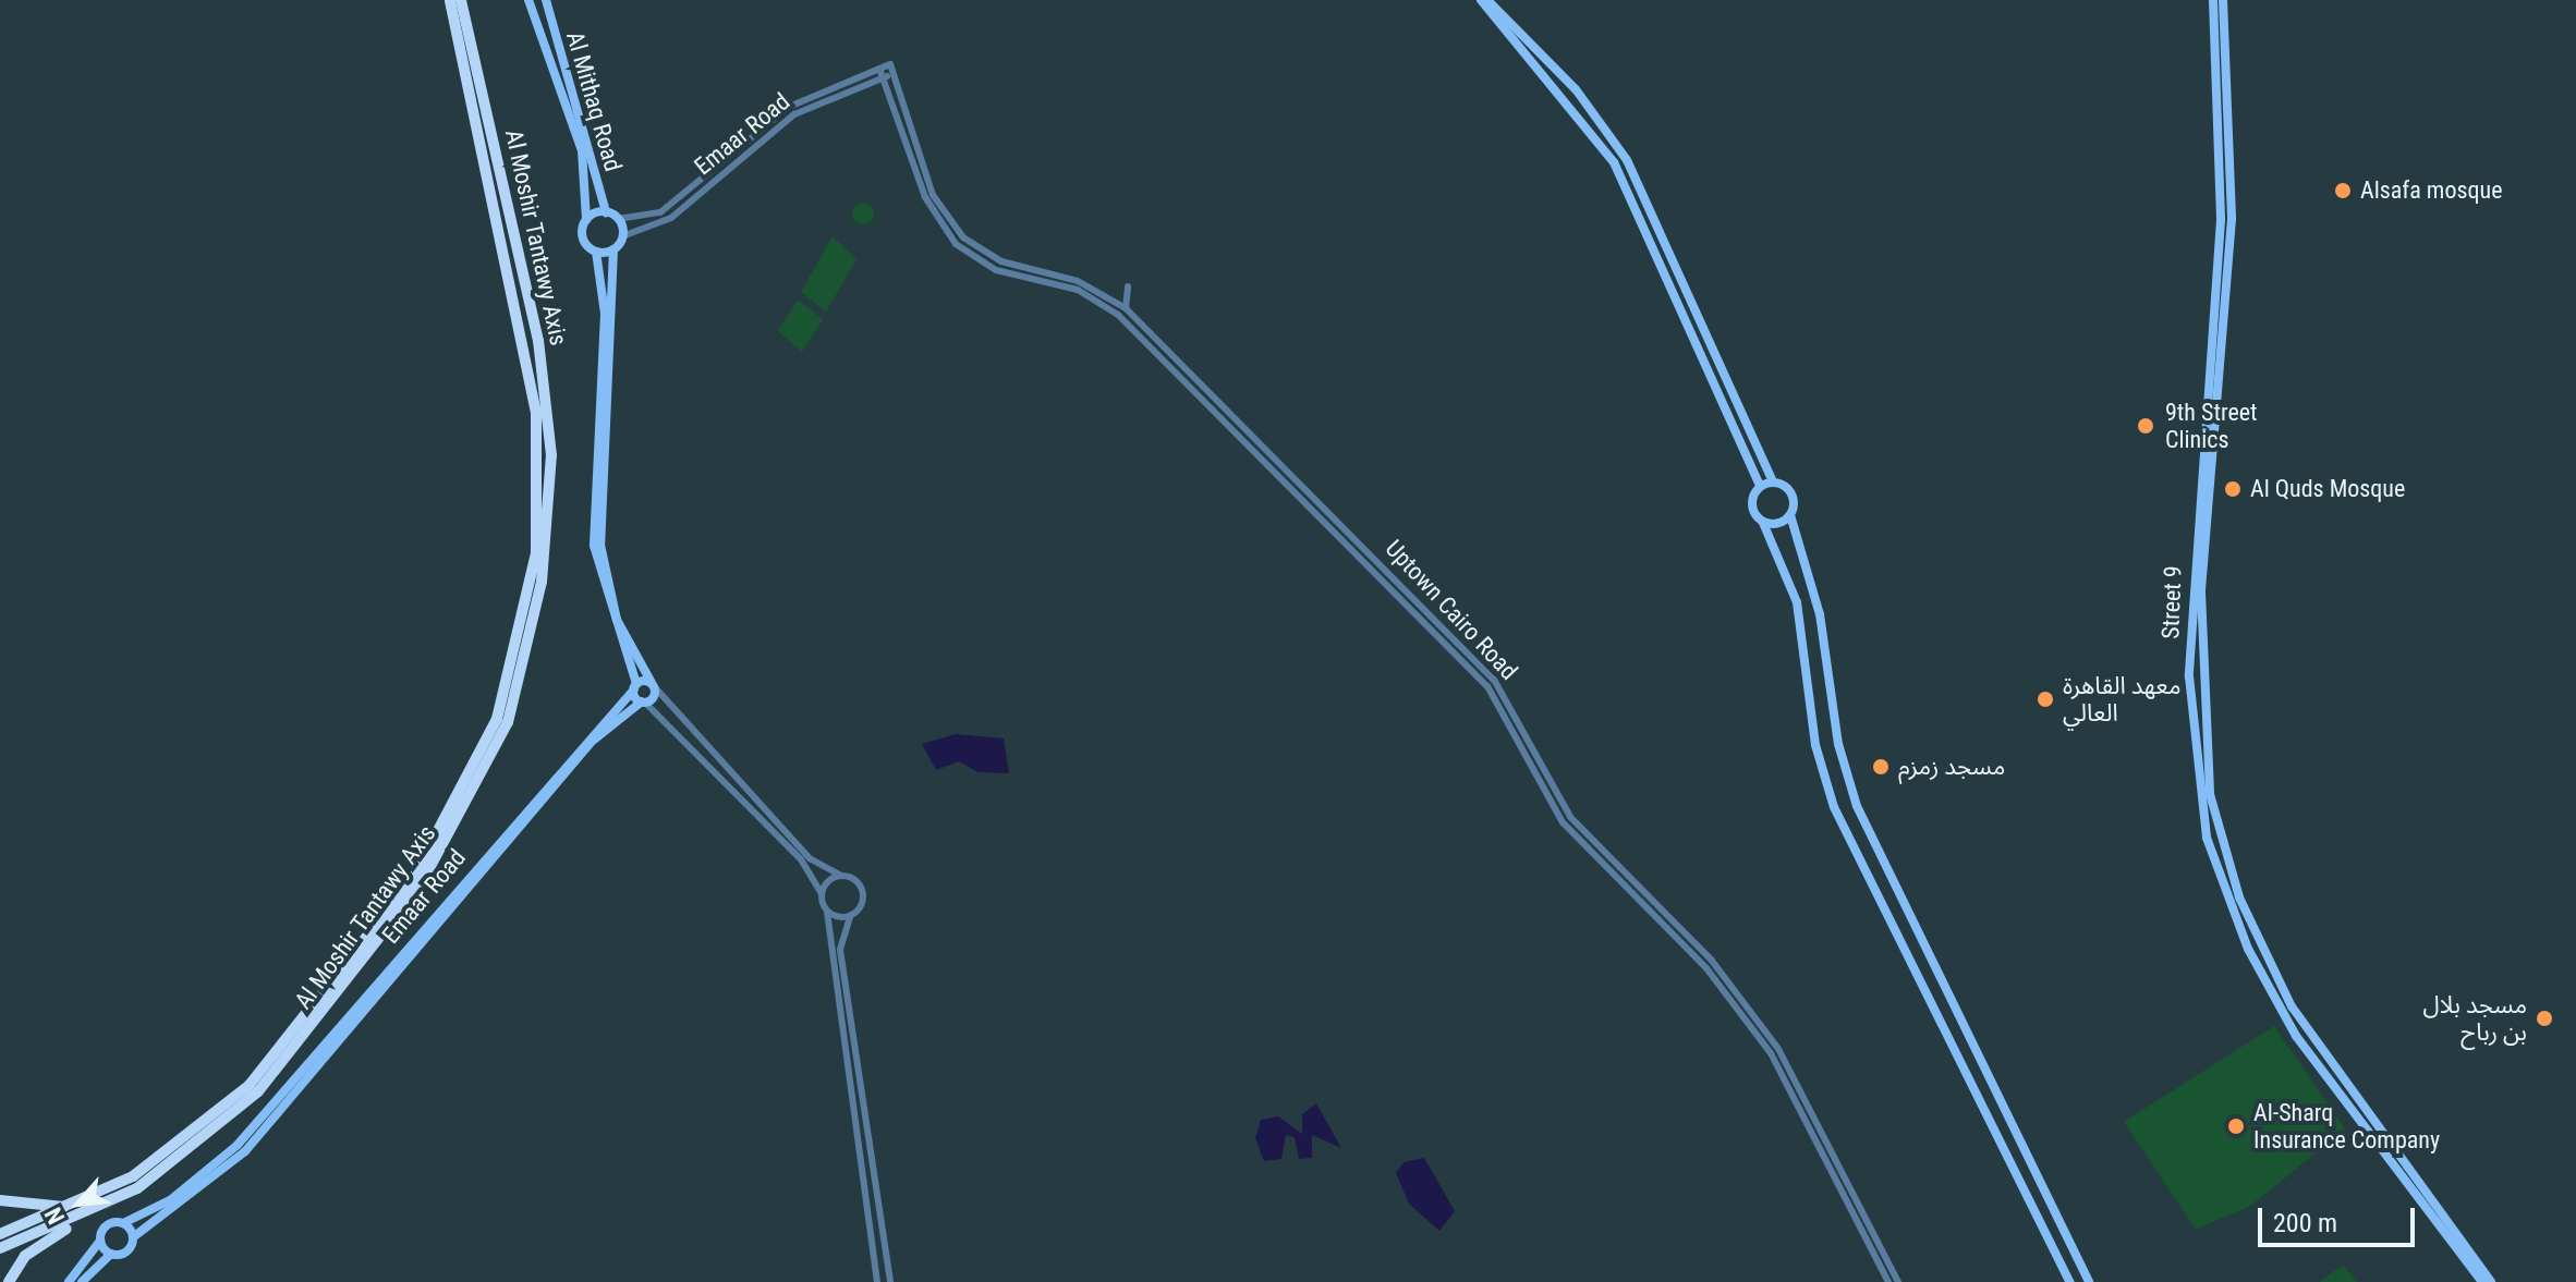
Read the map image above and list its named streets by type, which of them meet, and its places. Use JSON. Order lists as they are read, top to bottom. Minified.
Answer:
{"streets":{"highway":["Al Moshir Tantawy Axis"],"main road":["Al Mithaq Road","Emaar Road","Street 9"],"street":["Uptown Cairo Road"]},"crossings":[["Al Mithaq Road","Emaar Road"],["Emaar Road","Uptown Cairo Road"]],"places":["Alsafa mosque","9th Street Clinics","Al Quds Mosque","معهد القاهرة العالي","مسجد زمزم","مسجد بلال بن رباح","Al-Sharq Insurance Company"],"scale_bar":"200 m","north":"bottom left"}
